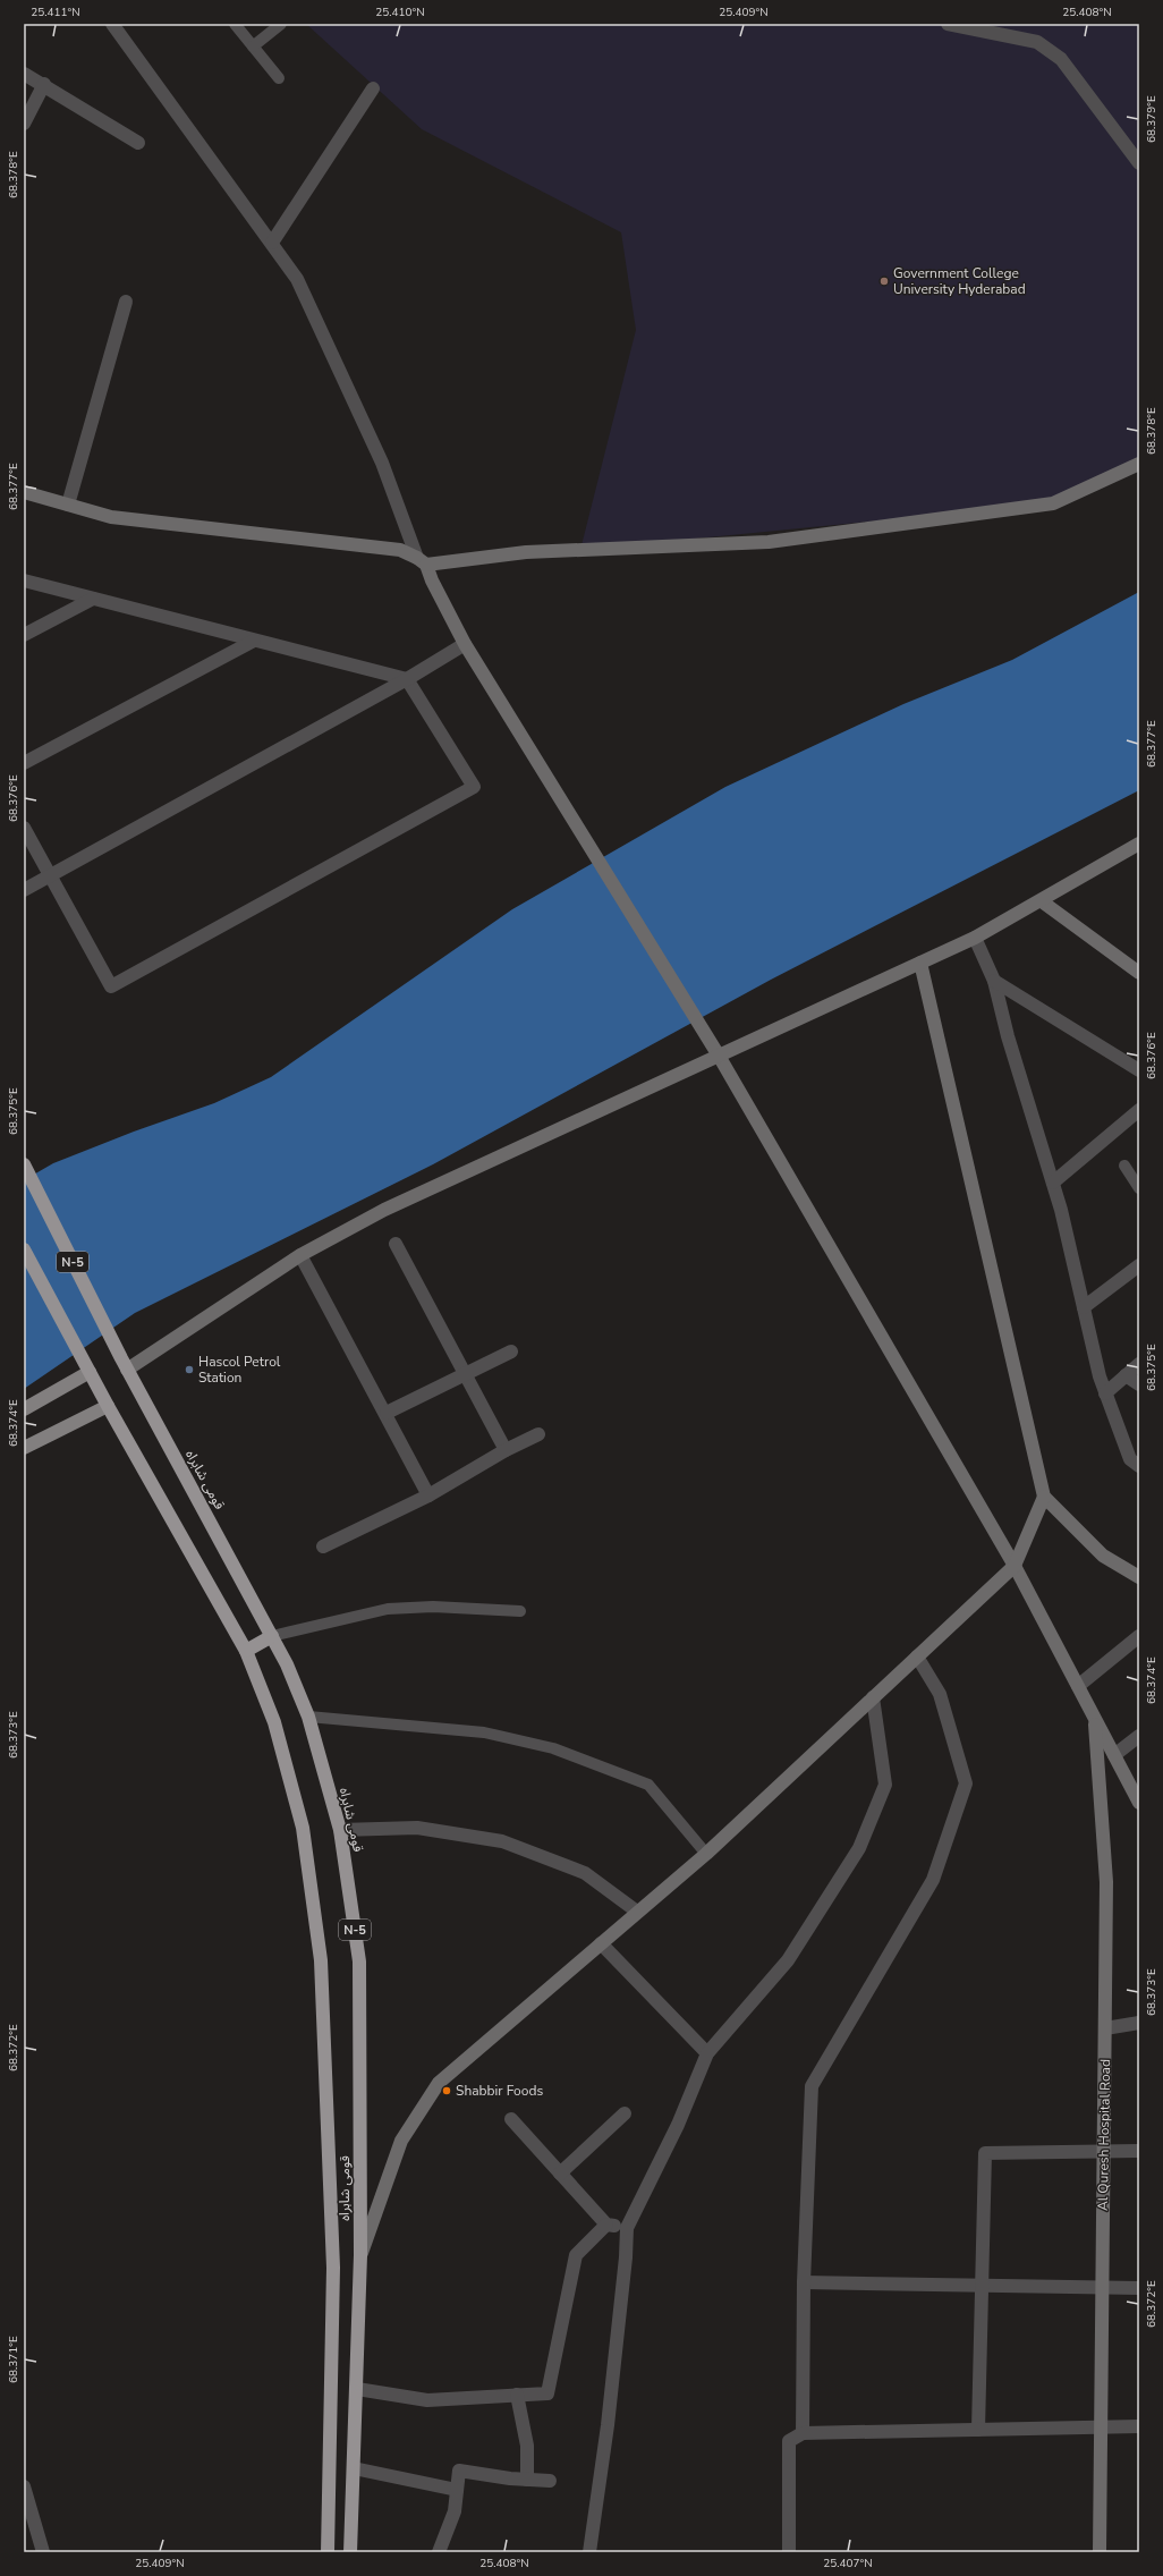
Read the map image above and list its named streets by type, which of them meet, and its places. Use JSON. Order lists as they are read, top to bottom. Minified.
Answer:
{"streets":{"highway":["N-5","قومی شاہراہ"],"street":["Al Quresh Hospital Road"]},"places":["Government College University Hyderabad","Hascol Petrol Station","Shabbir Foods"],"coordinates":["25.411°N","25.410°N","25.409°N","25.408°N","68.379°E","68.378°E","68.377°E","68.376°E","68.375°E","68.374°E","68.373°E","68.372°E","68.371°E","25.407°N"]}
